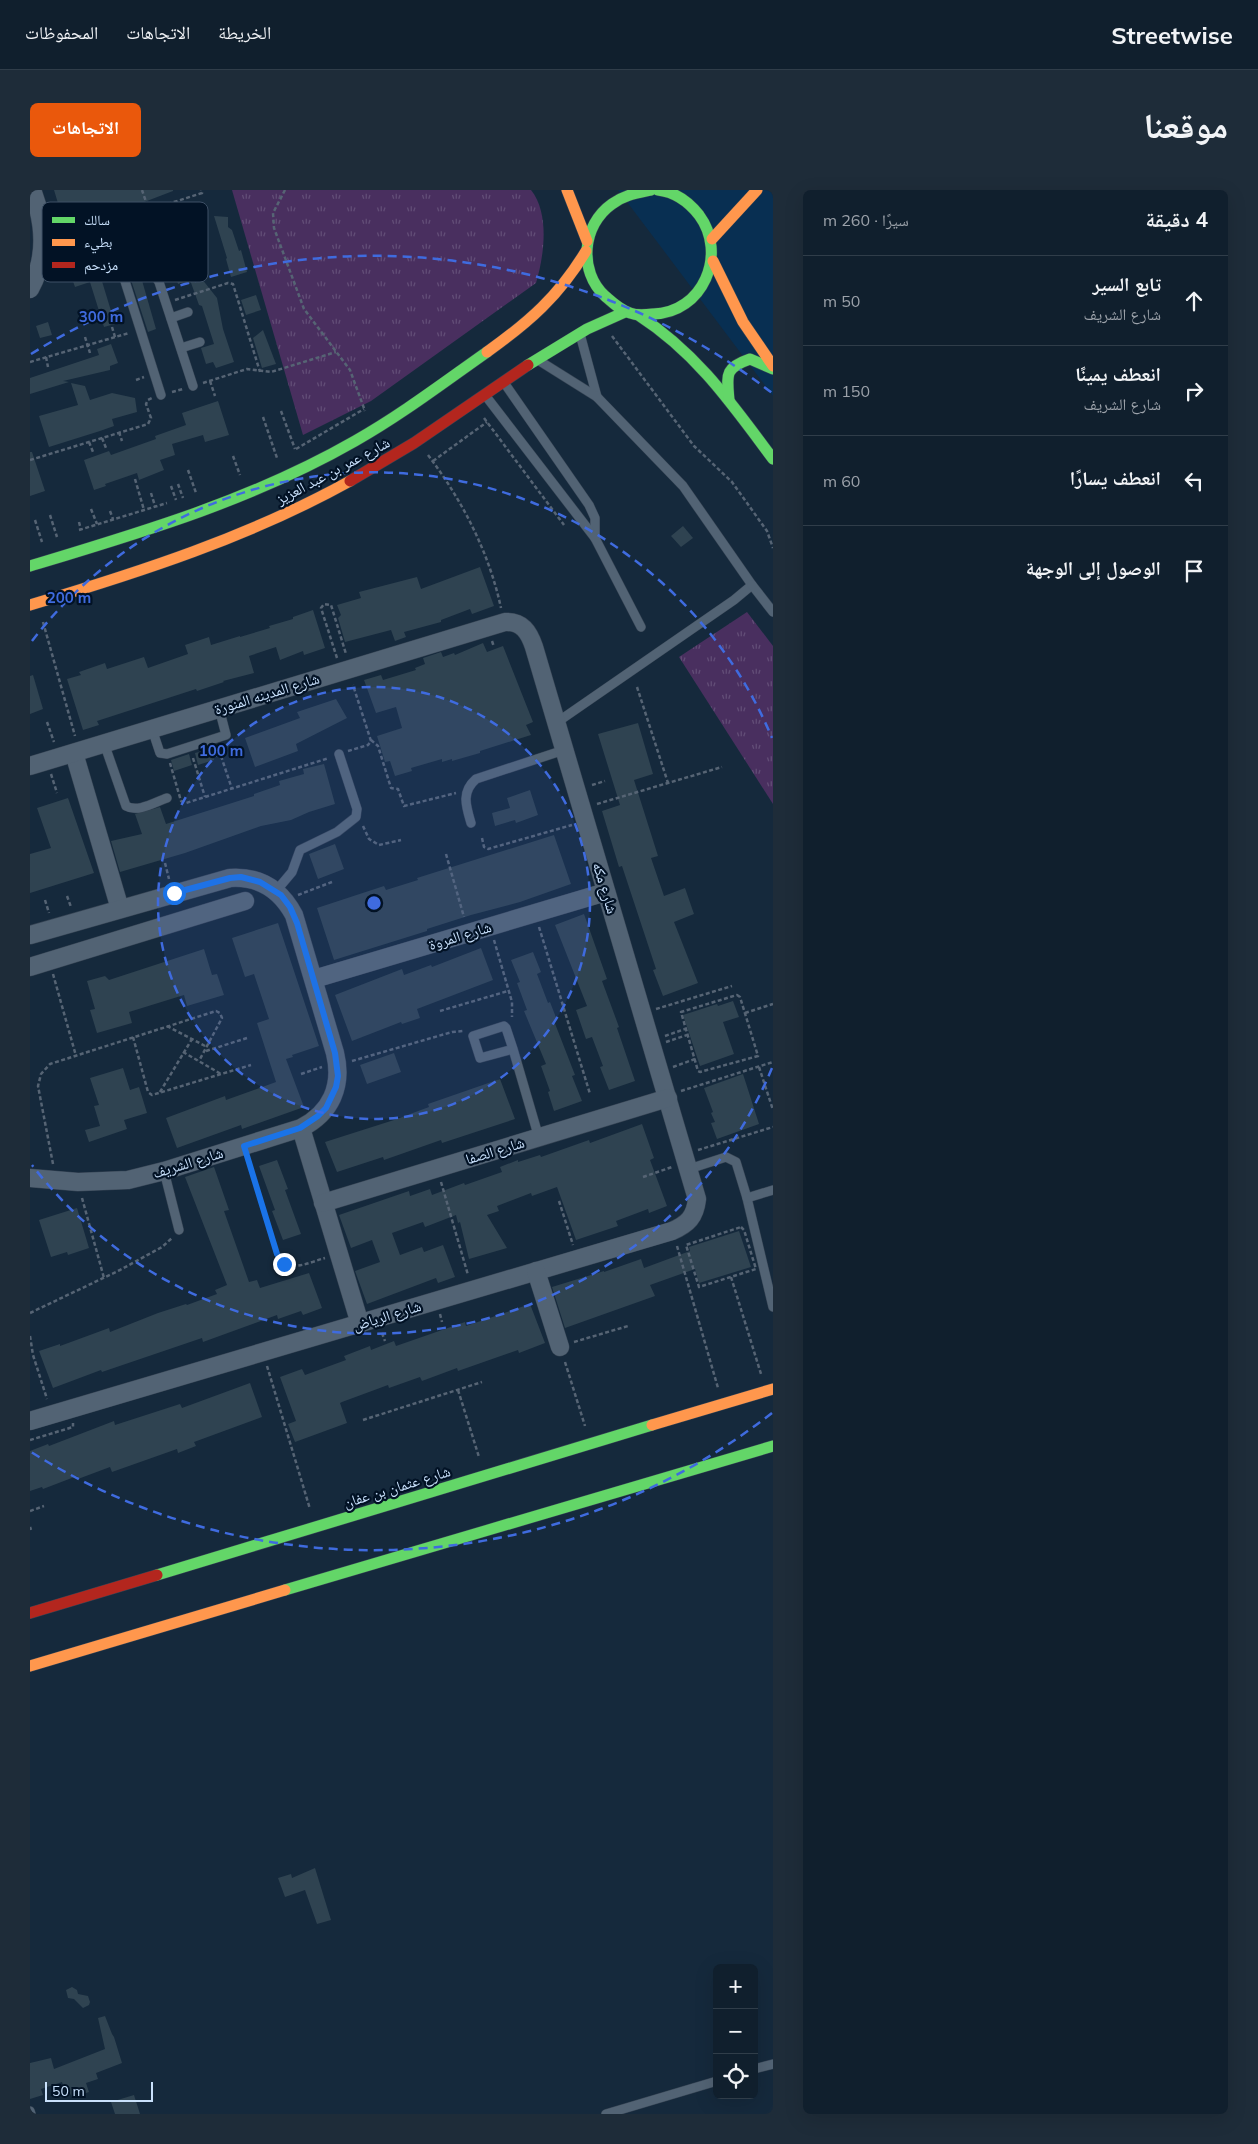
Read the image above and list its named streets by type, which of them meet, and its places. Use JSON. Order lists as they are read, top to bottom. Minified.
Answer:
{"streets":{"main road":["شارع عمر بن عبد العزيز","شارع عثمان بن عفان"],"street":["شارع المدينه المنورة","شارع مكه","شارع المروة","شارع الصفا","شارع الشريف","شارع الرياض"]},"crossings":[["شارع المدينه المنورة","شارع مكه"],["شارع مكه","شارع المروة"],["شارع مكه","شارع الصفا"],["شارع مكه","شارع الرياض"],["شارع المروة","شارع الشريف"]],"legend":["سالك","بطيء","مزدحم"],"scale_bar":"50 m","page":{"header":"Streetwise","nav":["الخريطة","الاتجاهات","المحفوظات"],"title":"موقعنا","buttons":"الاتجاهات","heading":["4 دقيقة","سيرًا · 260 m"],"list":[["تابع السير","شارع الشريف","50 m"],["انعطف يمينًا","شارع الشريف","150 m"],["انعطف يسارًا","60 m"],"الوصول إلى الوجهة"],"map_buttons":["+","−"],"scale":"50 m"},"rings":["300 m","200 m","100 m"]}
